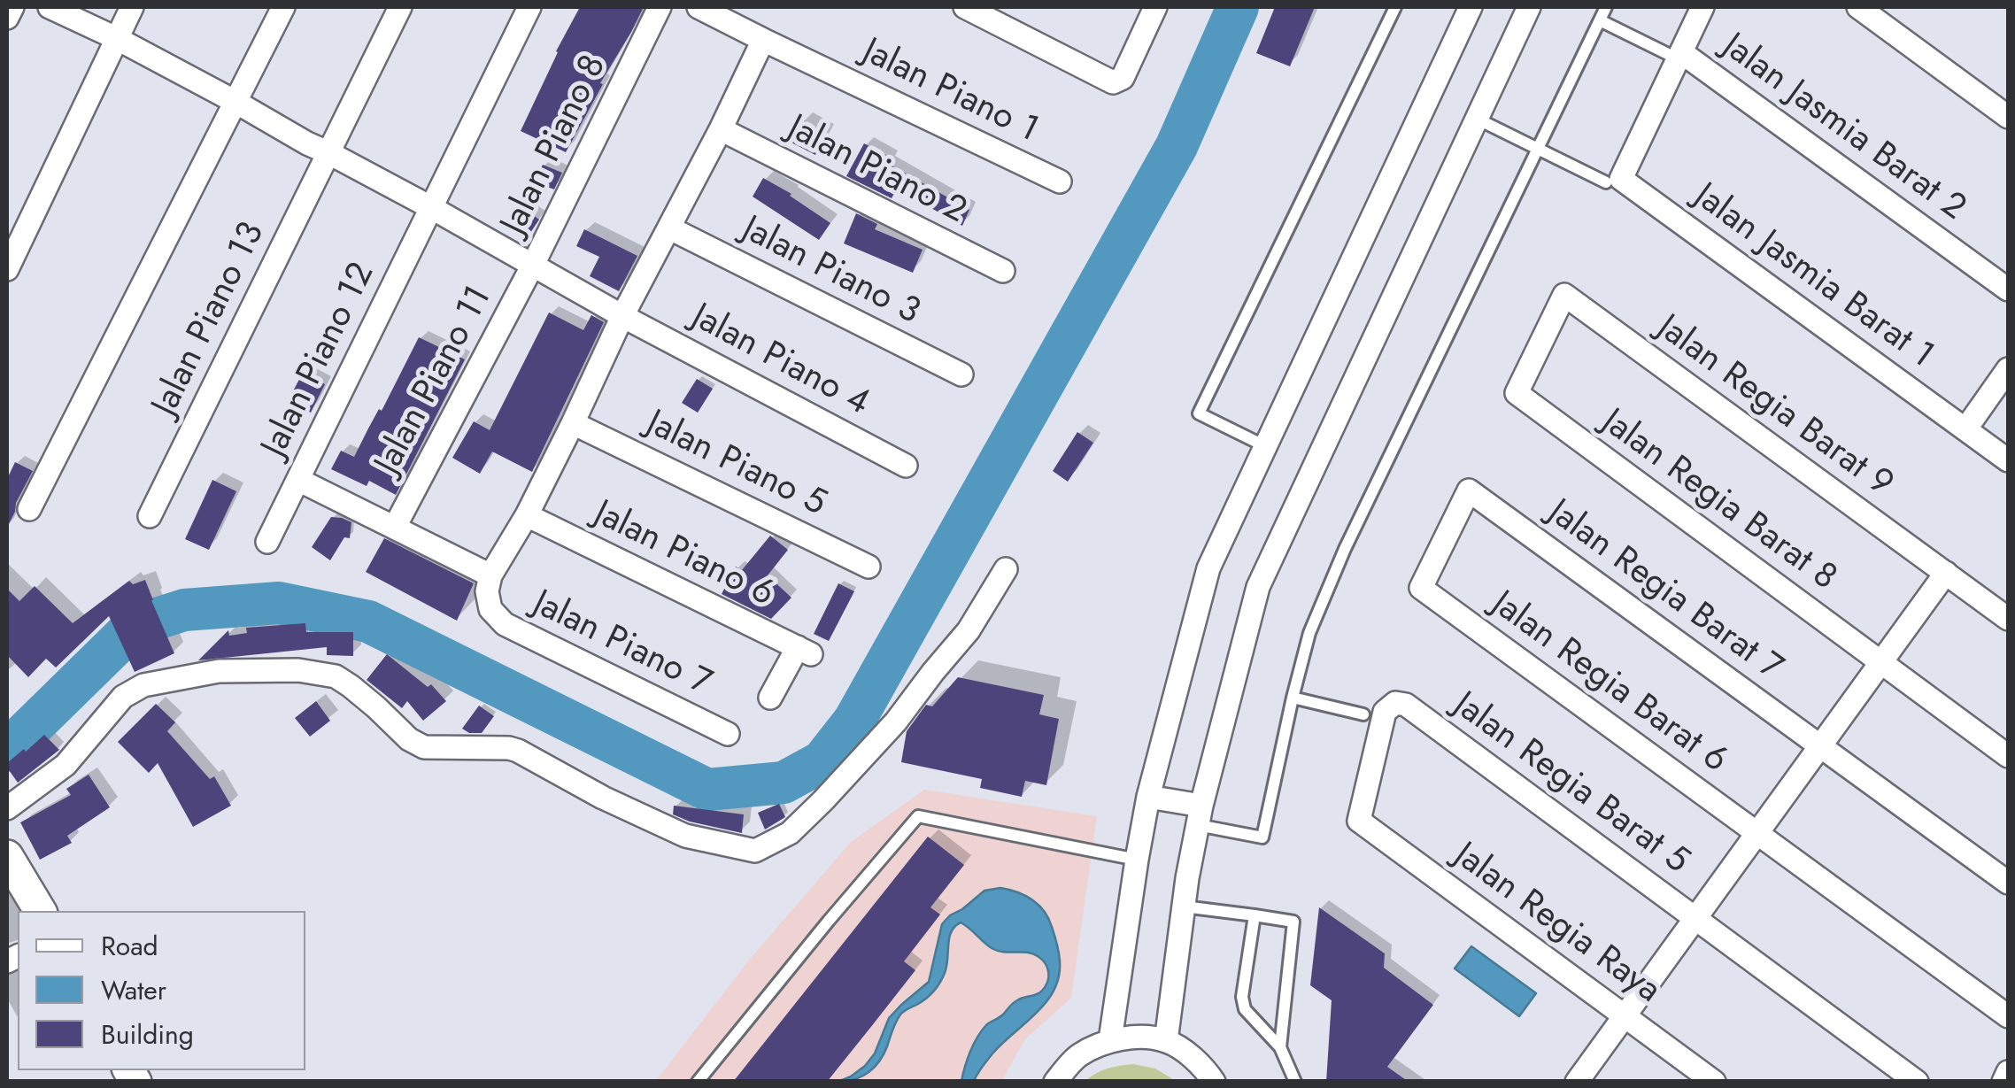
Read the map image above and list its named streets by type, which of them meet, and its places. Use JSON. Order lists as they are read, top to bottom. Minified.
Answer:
{"streets":{"street":["Jalan Piano 1","Jalan Jasmia Barat 2","Jalan Piano 8","Jalan Piano 2","Jalan Piano 3","Jalan Jasmia Barat 1","Jalan Piano 13","Jalan Piano 12","Jalan Piano 4","Jalan Piano 11","Jalan Regia Barat 9","Jalan Piano 5","Jalan Regia Barat 8","Jalan Piano 6","Jalan Regia Barat 7","Jalan Piano 7","Jalan Regia Barat 6","Jalan Regia Barat 5","Jalan Regia Raya"]},"crossings":[["Jalan Piano 8","Jalan Piano 4"],["Jalan Piano 8","Jalan Piano 11"],["Jalan Piano 13","Jalan Piano 4"],["Jalan Piano 12","Jalan Piano 4"],["Jalan Piano 4","Jalan Piano 11"],["Jalan Regia Barat 9","Jalan Regia Barat 8"],["Jalan Regia Barat 7","Jalan Regia Barat 6"],["Jalan Regia Barat 5","Jalan Regia Raya"]],"legend":["Road","Water","Building"]}
